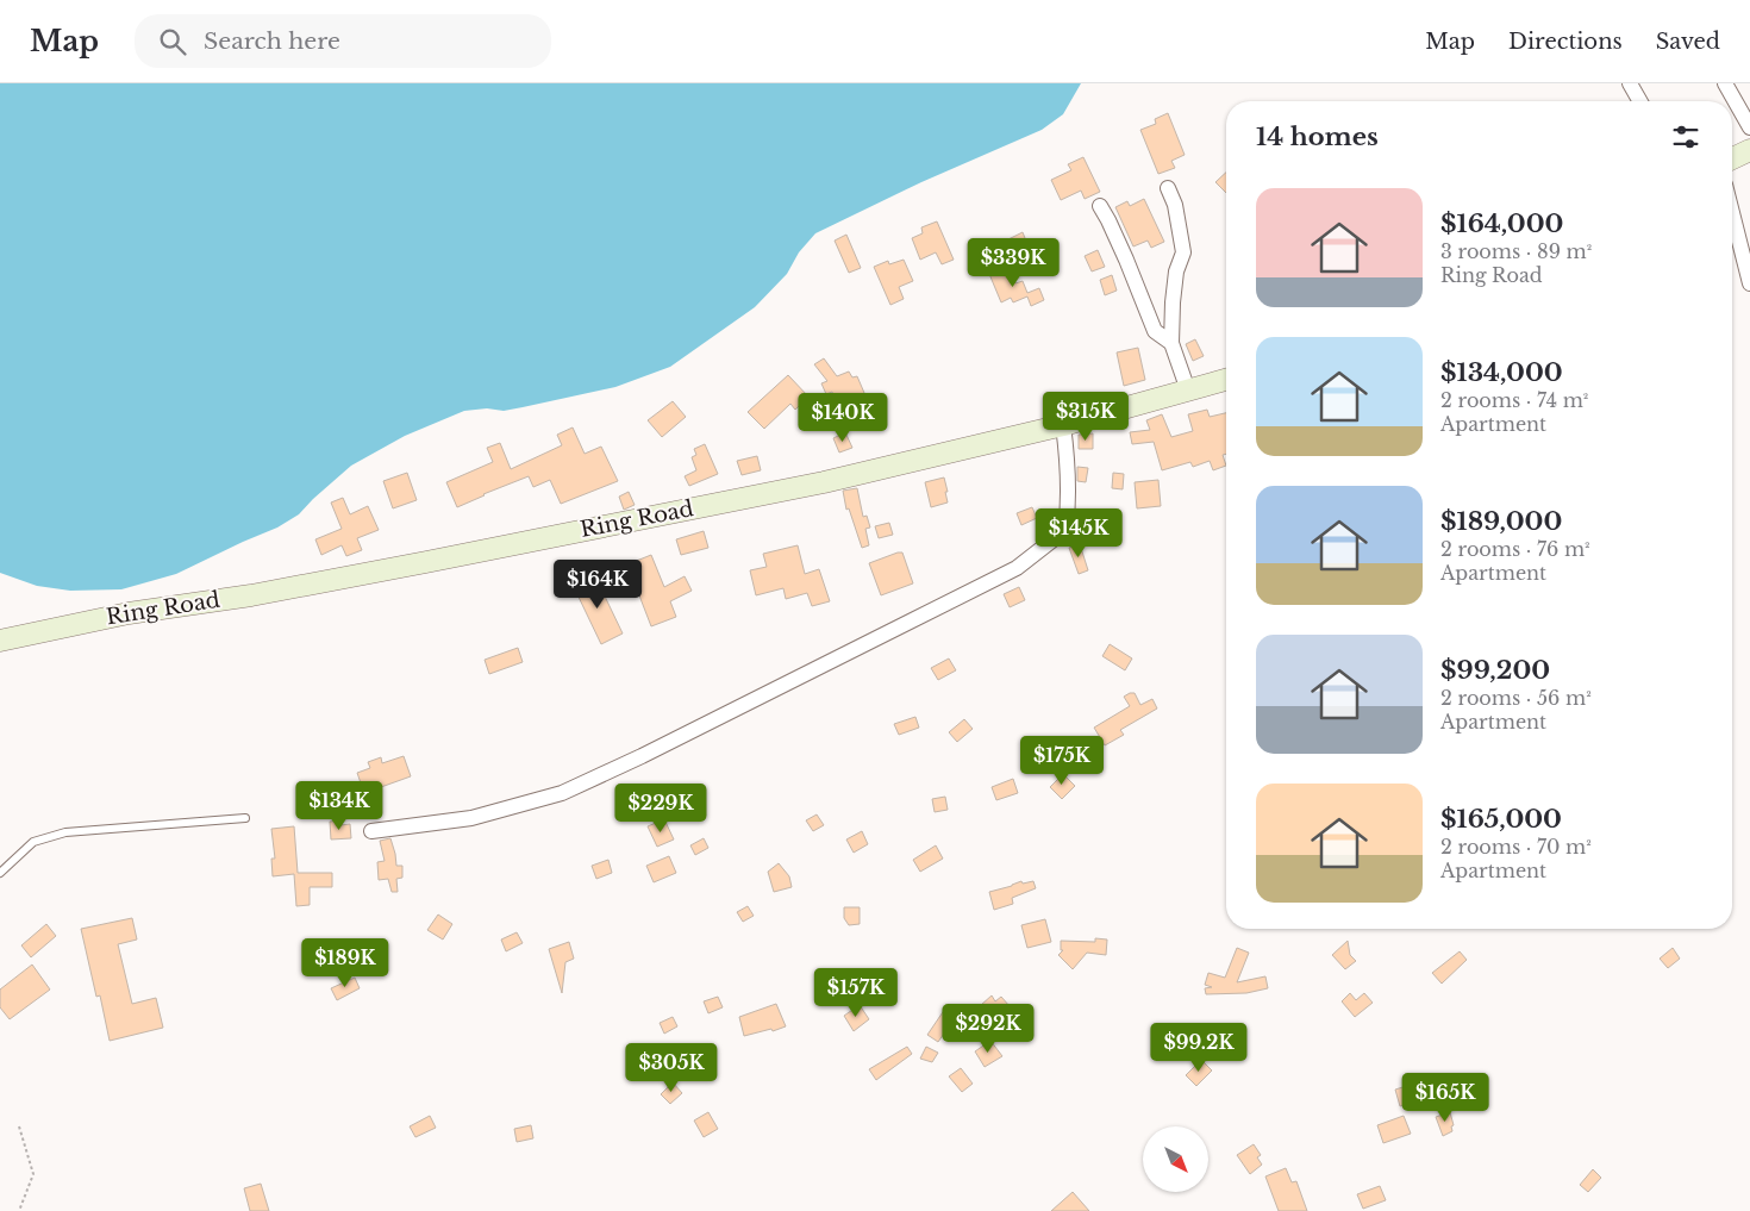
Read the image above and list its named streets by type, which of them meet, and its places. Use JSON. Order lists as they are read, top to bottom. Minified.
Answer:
{"streets":{"main road":["Ring Road"]},"north":"bottom right","page":{"header":"Map","search":"Search here","nav":["Map","Directions","Saved"],"heading":"14 homes","list":[{"name":"$164,000","note":"3 rooms · 89 m² · Ring Road"},{"name":"$134,000","note":"2 rooms · 74 m² · Apartment"},{"name":"$189,000","note":"2 rooms · 76 m² · Apartment"},{"name":"$99,200","note":"2 rooms · 56 m² · Apartment"},{"name":"$165,000","note":"2 rooms · 70 m² · Apartment"}],"price":["$339K","$315K","$140K","$145K","$164K","$175K","$134K","$229K","$189K","$157K","$292K","$99.2K","$305K","$165K"]}}
